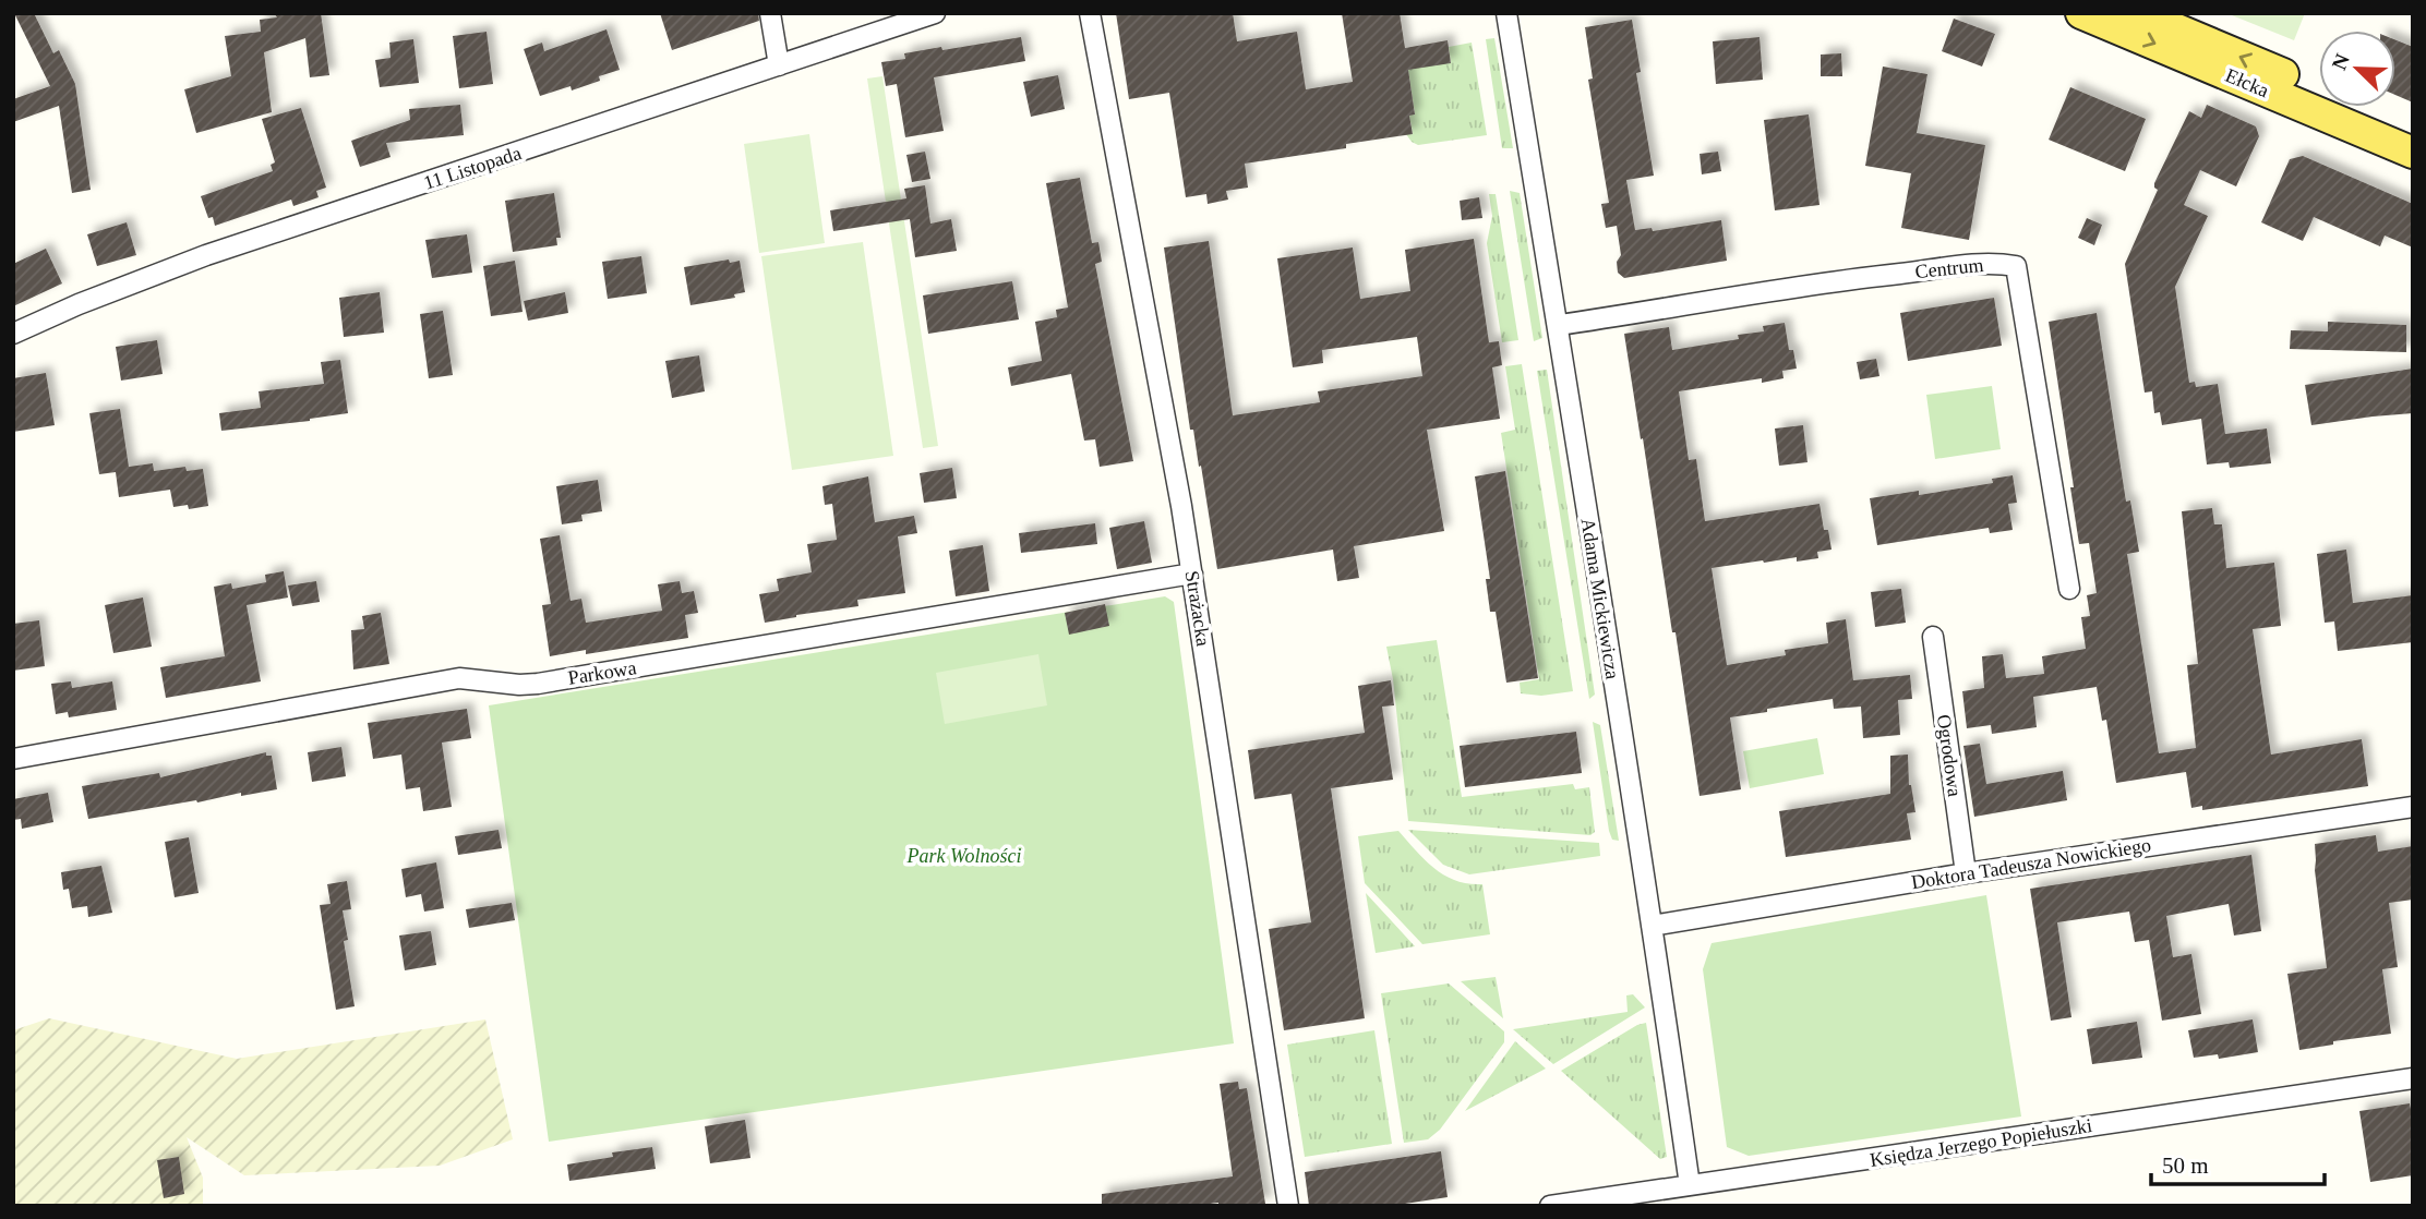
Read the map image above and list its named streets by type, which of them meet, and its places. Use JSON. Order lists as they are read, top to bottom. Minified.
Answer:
{"streets":{"main road":["Ełcka"],"street":["11 Listopada","Centrum","Adama Mickiewicza","Strażacka","Parkowa","Ogrodowa","Doktora Tadeusza Nowickiego","Księdza Jerzego Popiełuszki"]},"crossings":[["Centrum","Adama Mickiewicza"],["Adama Mickiewicza","Doktora Tadeusza Nowickiego"],["Adama Mickiewicza","Księdza Jerzego Popiełuszki"],["Strażacka","Parkowa"],["Ogrodowa","Doktora Tadeusza Nowickiego"]],"parks":["Park Wolności"],"scale_bar":"50 m","north":"top left"}
